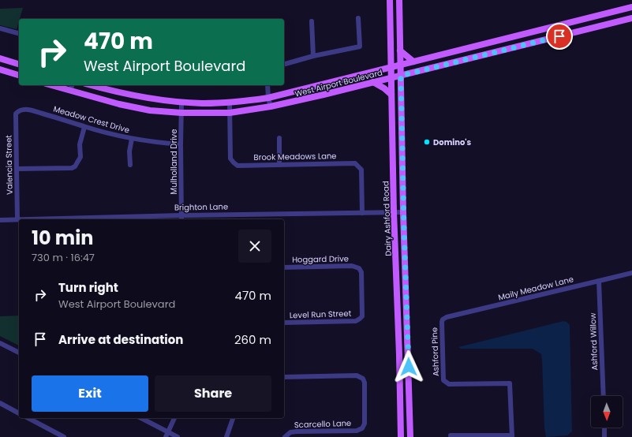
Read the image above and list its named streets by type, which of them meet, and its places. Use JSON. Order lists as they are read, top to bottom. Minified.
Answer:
{"streets":{"main road":["West Airport Boulevard","Dairy Ashford Road"],"street":["Meadow Crest Drive","Brook Meadows Lane","Mulholland Drive","Valencia Street","Brighton Lane","Hoggard Drive","Maily Meadow Lane","Level Run Street","Ashford Willow","Ashford Pine","Scarcello Lane"]},"crossings":[["West Airport Boulevard","Brook Meadows Lane"],["West Airport Boulevard","Mulholland Drive"],["West Airport Boulevard","Dairy Ashford Road"],["Meadow Crest Drive","Mulholland Drive"],["Meadow Crest Drive","Valencia Street"],["Brook Meadows Lane","Brighton Lane"],["Mulholland Drive","Brighton Lane"],["Valencia Street","Brighton Lane"],["Brighton Lane","Dairy Ashford Road"],["Hoggard Drive","Level Run Street"],["Maily Meadow Lane","Ashford Willow"],["Maily Meadow Lane","Ashford Pine"]],"places":["Domino's"],"north":"bottom","page":{"turn":["470 m","West Airport Boulevard"],"heading":["10 min","730 m · 16:47"],"list":[{"name":"Turn right","note":"West Airport Boulevard","value":"470 m"},{"name":"Arrive at destination","value":"260 m"}],"buttons":["Exit","Share"]}}
